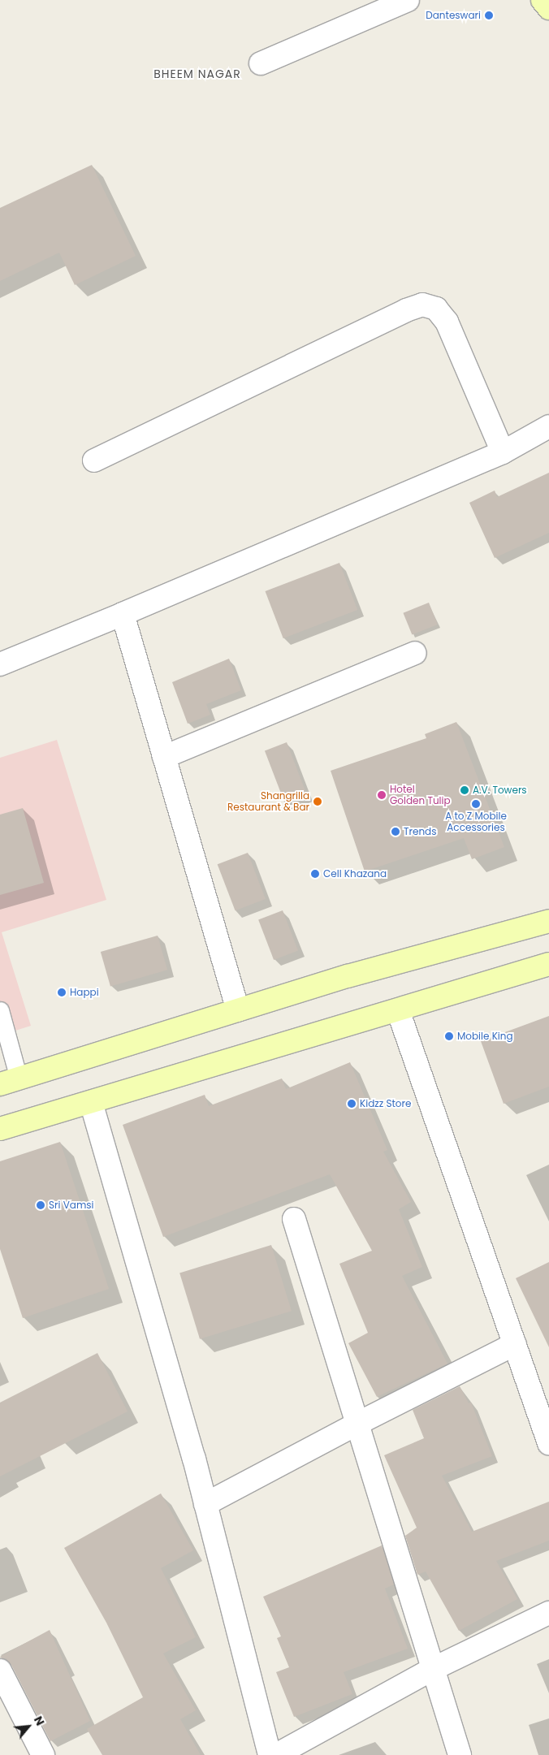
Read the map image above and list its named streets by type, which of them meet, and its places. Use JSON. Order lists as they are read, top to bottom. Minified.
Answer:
{"districts":["BHEEM NAGAR"],"places":["Danteswari","A.V. Towers","Hotel Golden Tulip","Shangrilla Restaurant & Bar","A to Z Mobile Accessories","Trends","Cell Khazana","Happi","Mobile King","Kidzz Store","Sri Vamsi"],"north":"top right"}
